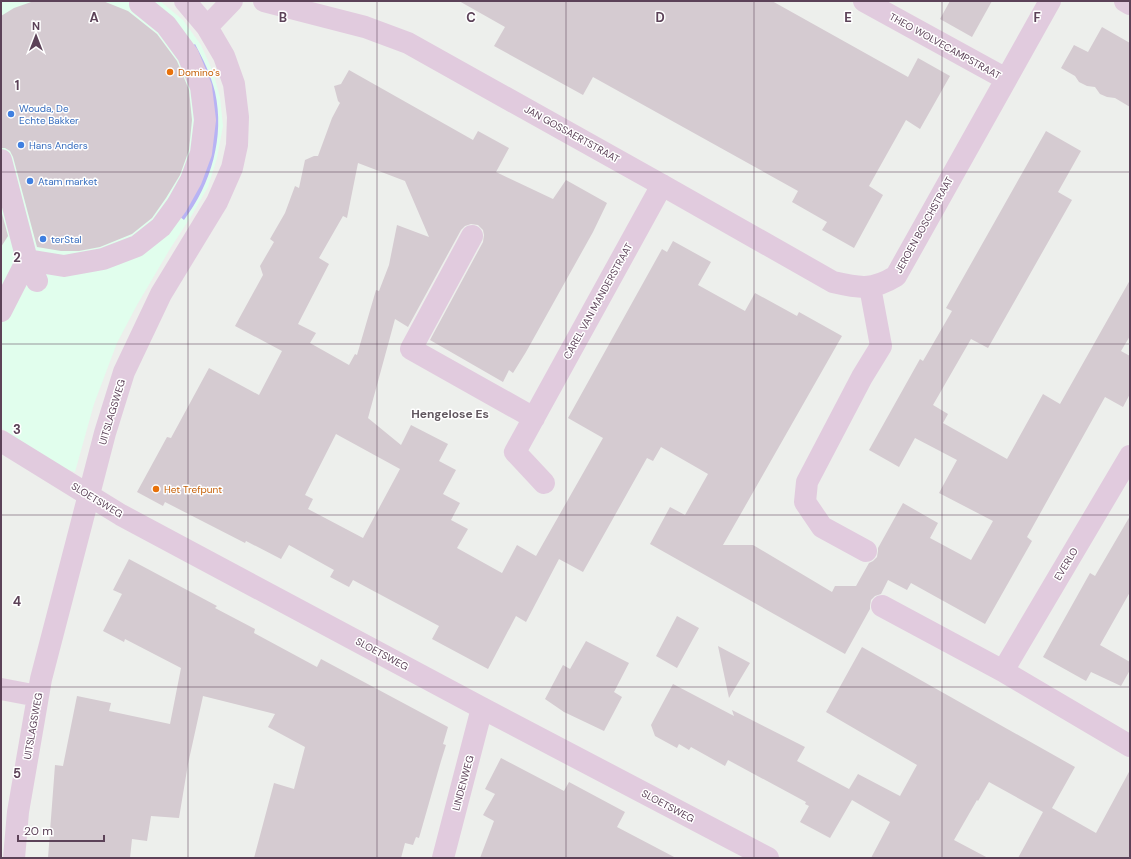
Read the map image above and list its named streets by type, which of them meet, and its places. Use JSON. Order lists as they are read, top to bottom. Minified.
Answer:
{"streets":{"street":["THEO WOLVECAMPSTRAAT","JAN GOSSAERTSTRAAT","JEROEN BOSCHSTRAAT","CAREL VAN MANDERSTRAAT","UITSLAGSWEG","SLOETSWEG","EVERLO","LINDENWEG"]},"crossings":[["THEO WOLVECAMPSTRAAT","JEROEN BOSCHSTRAAT"],["JAN GOSSAERTSTRAAT","JEROEN BOSCHSTRAAT"],["JAN GOSSAERTSTRAAT","CAREL VAN MANDERSTRAAT"],["UITSLAGSWEG","SLOETSWEG"],["SLOETSWEG","LINDENWEG"]],"districts":["Hengelose Es"],"places":["Domino's","Wouda, De Echte Bakker","Hans Anders","Atam market","terStal","Het Trefpunt"],"scale_bar":"20 m","north":"top","grid":{"columns":["A","B","C","D","E","F"],"rows":["1","2","3","4","5"]}}
